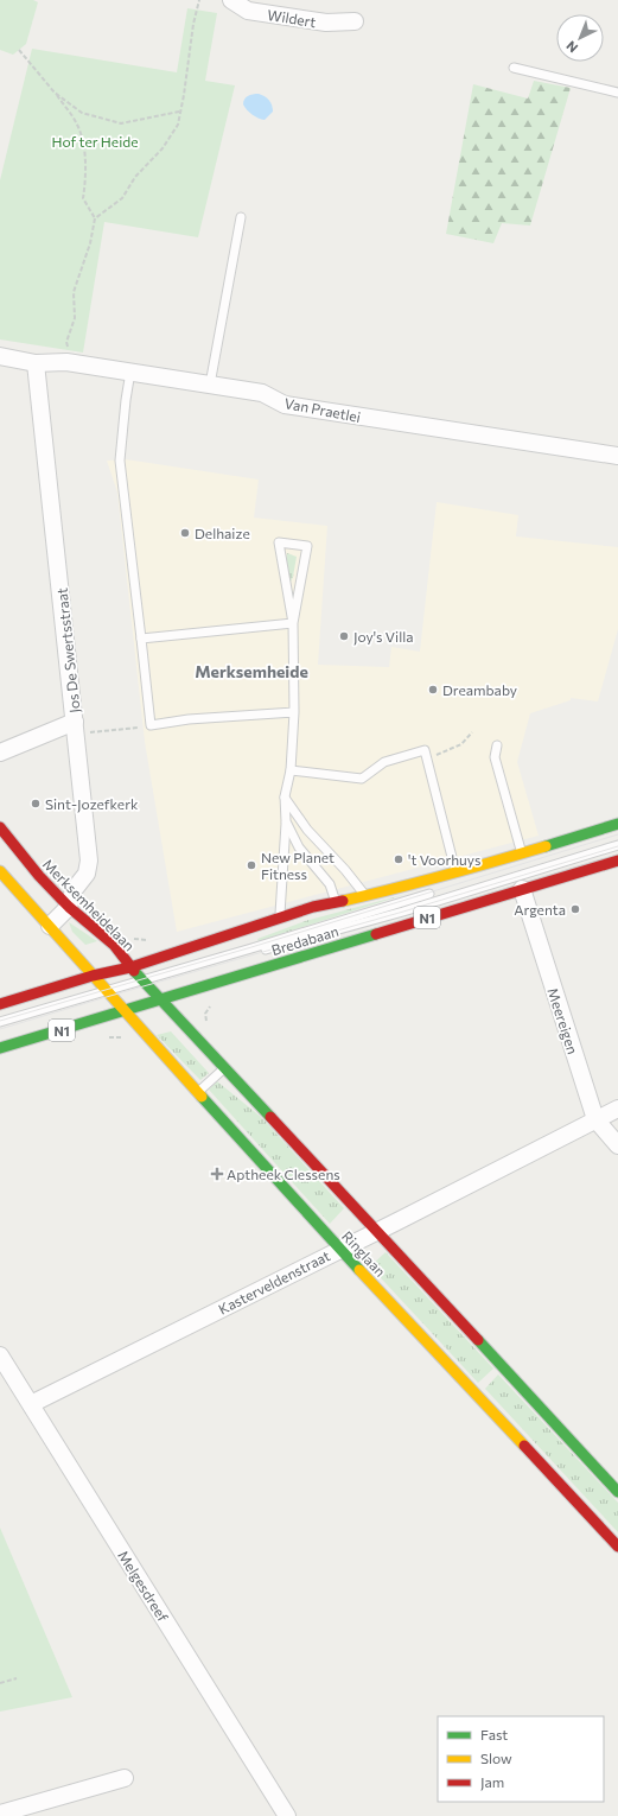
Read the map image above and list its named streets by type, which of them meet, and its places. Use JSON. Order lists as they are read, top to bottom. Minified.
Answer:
{"streets":{"street":["Wildert","Van Praetlei","Jos De Swertsstraat","Merksemheidelaan","N1","Bredabaan","Meereigen","Ringlaan","Kasterveldenstraat","Melgesdreef"]},"crossings":[["Van Praetlei","Jos De Swertsstraat"],["Jos De Swertsstraat","Merksemheidelaan"],["Merksemheidelaan","Bredabaan"],["Merksemheidelaan","Ringlaan"],["Bredabaan","Meereigen"],["Bredabaan","Ringlaan"],["Meereigen","Kasterveldenstraat"],["Ringlaan","Kasterveldenstraat"],["Kasterveldenstraat","Melgesdreef"]],"districts":["Merksemheide"],"parks":["Hof ter Heide"],"places":{"other":["Delhaize","Joy's Villa","Dreambaby","Sint-Jozefkerk","'t Voorhuys","New Planet Fitness","Argenta"],"health":["Aptheek Clessens"]},"legend":["Fast","Slow","Jam"],"north":"bottom left"}
